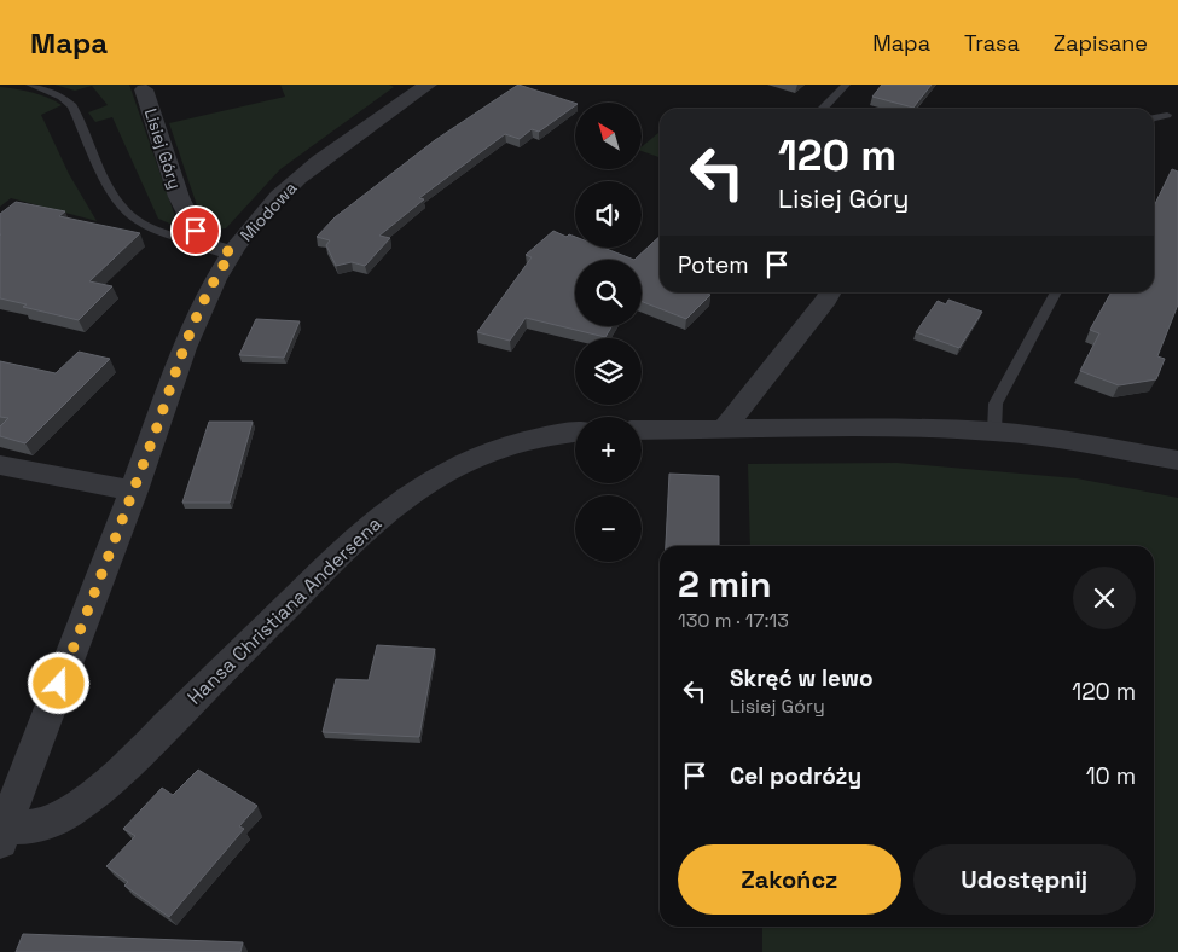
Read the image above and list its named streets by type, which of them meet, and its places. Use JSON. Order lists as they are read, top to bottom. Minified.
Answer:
{"streets":{"street":["Lisiej Góry","Miodowa","Hansa Christiana Andersena"]},"crossings":[["Miodowa","Hansa Christiana Andersena"]],"north":"top left","page":{"header":"Mapa","nav":["Mapa","Trasa","Zapisane"],"map_buttons":["+","−"],"turn":["120 m","Lisiej Góry"],"then":"Potem","heading":["2 min","130 m · 17:13"],"list":[{"name":"Skręć w lewo","note":"Lisiej Góry","value":"120 m"},{"name":"Cel podróży","value":"10 m"}],"buttons":["Zakończ","Udostępnij"]}}
